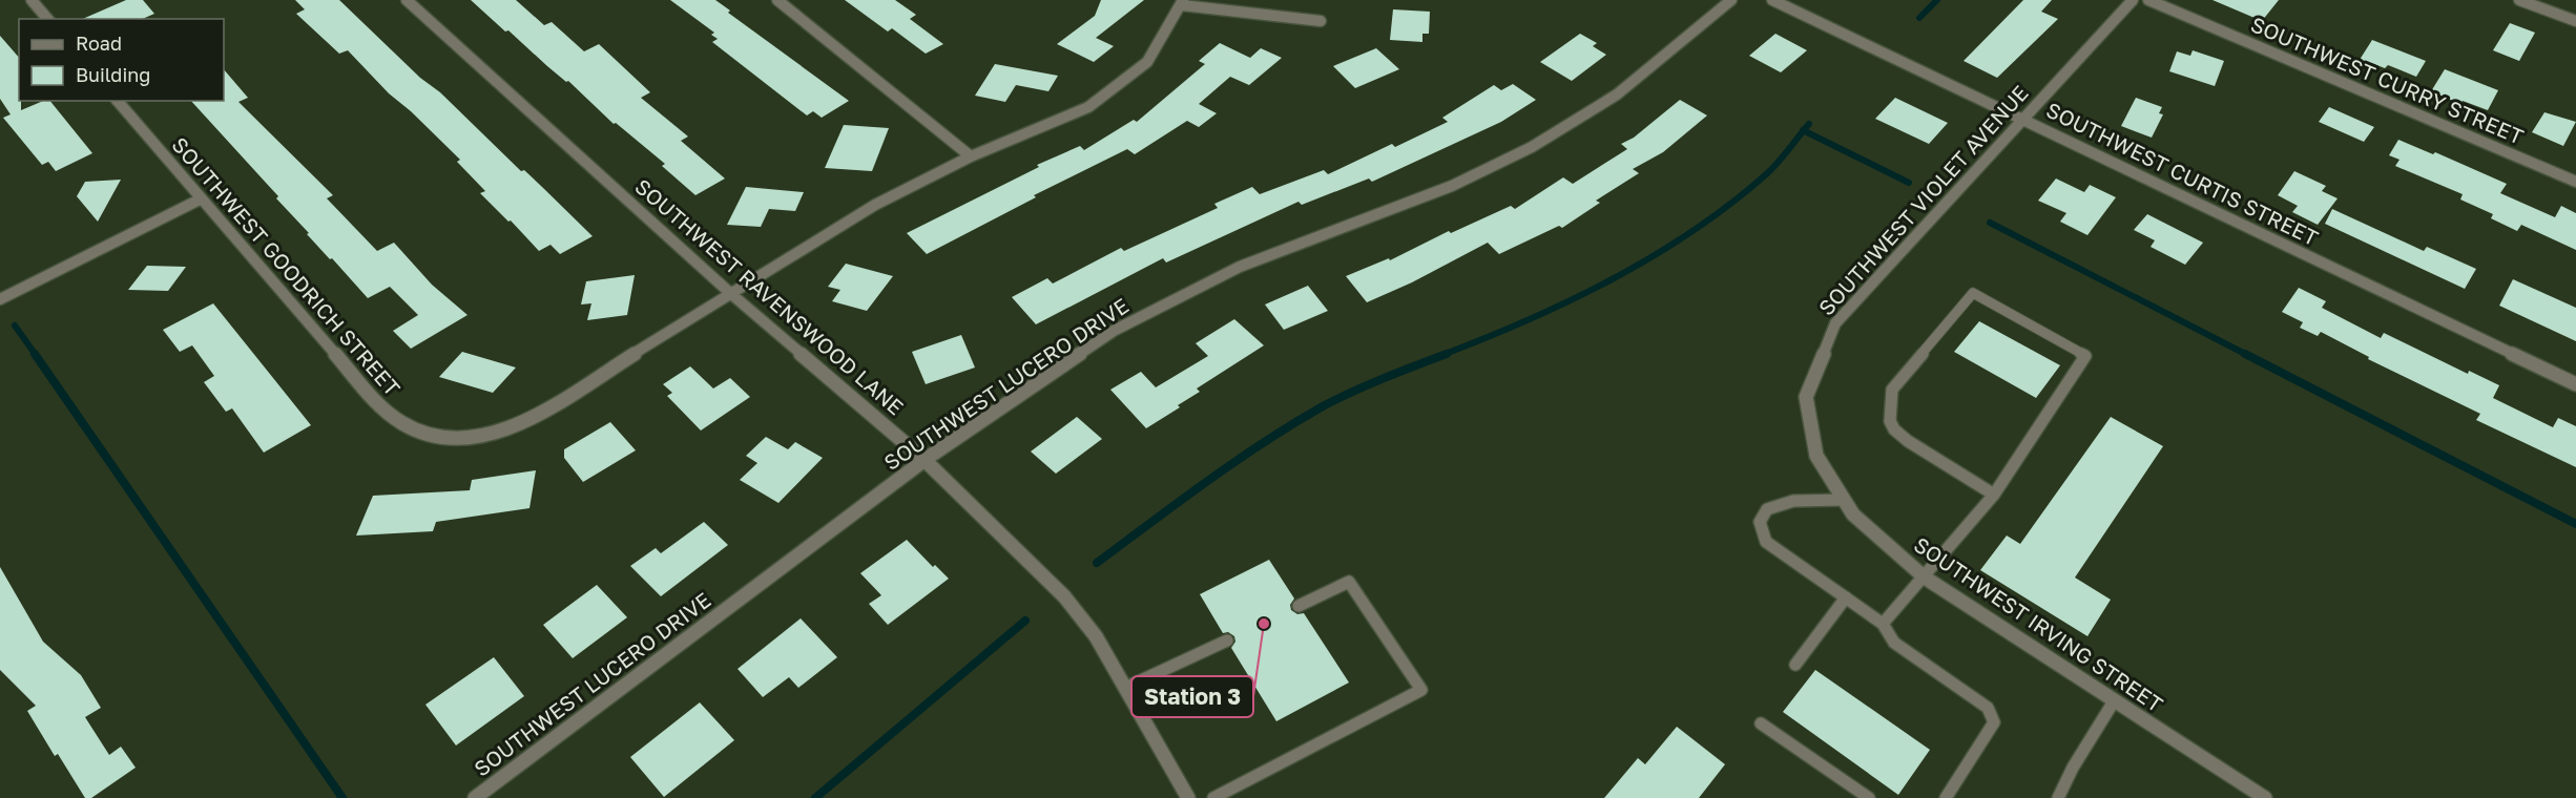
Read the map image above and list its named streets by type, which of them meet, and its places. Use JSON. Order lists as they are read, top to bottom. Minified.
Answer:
{"streets":{"street":["SOUTHWEST CURRY STREET","SOUTHWEST CURTIS STREET","SOUTHWEST VIOLET AVENUE","SOUTHWEST GOODRICH STREET","SOUTHWEST RAVENSWOOD LANE","SOUTHWEST LUCERO DRIVE","SOUTHWEST IRVING STREET"]},"crossings":[["SOUTHWEST CURTIS STREET","SOUTHWEST VIOLET AVENUE"],["SOUTHWEST VIOLET AVENUE","SOUTHWEST IRVING STREET"],["SOUTHWEST GOODRICH STREET","SOUTHWEST RAVENSWOOD LANE"],["SOUTHWEST RAVENSWOOD LANE","SOUTHWEST LUCERO DRIVE"]],"places":["Station 3"],"legend":["Road","Building"]}
